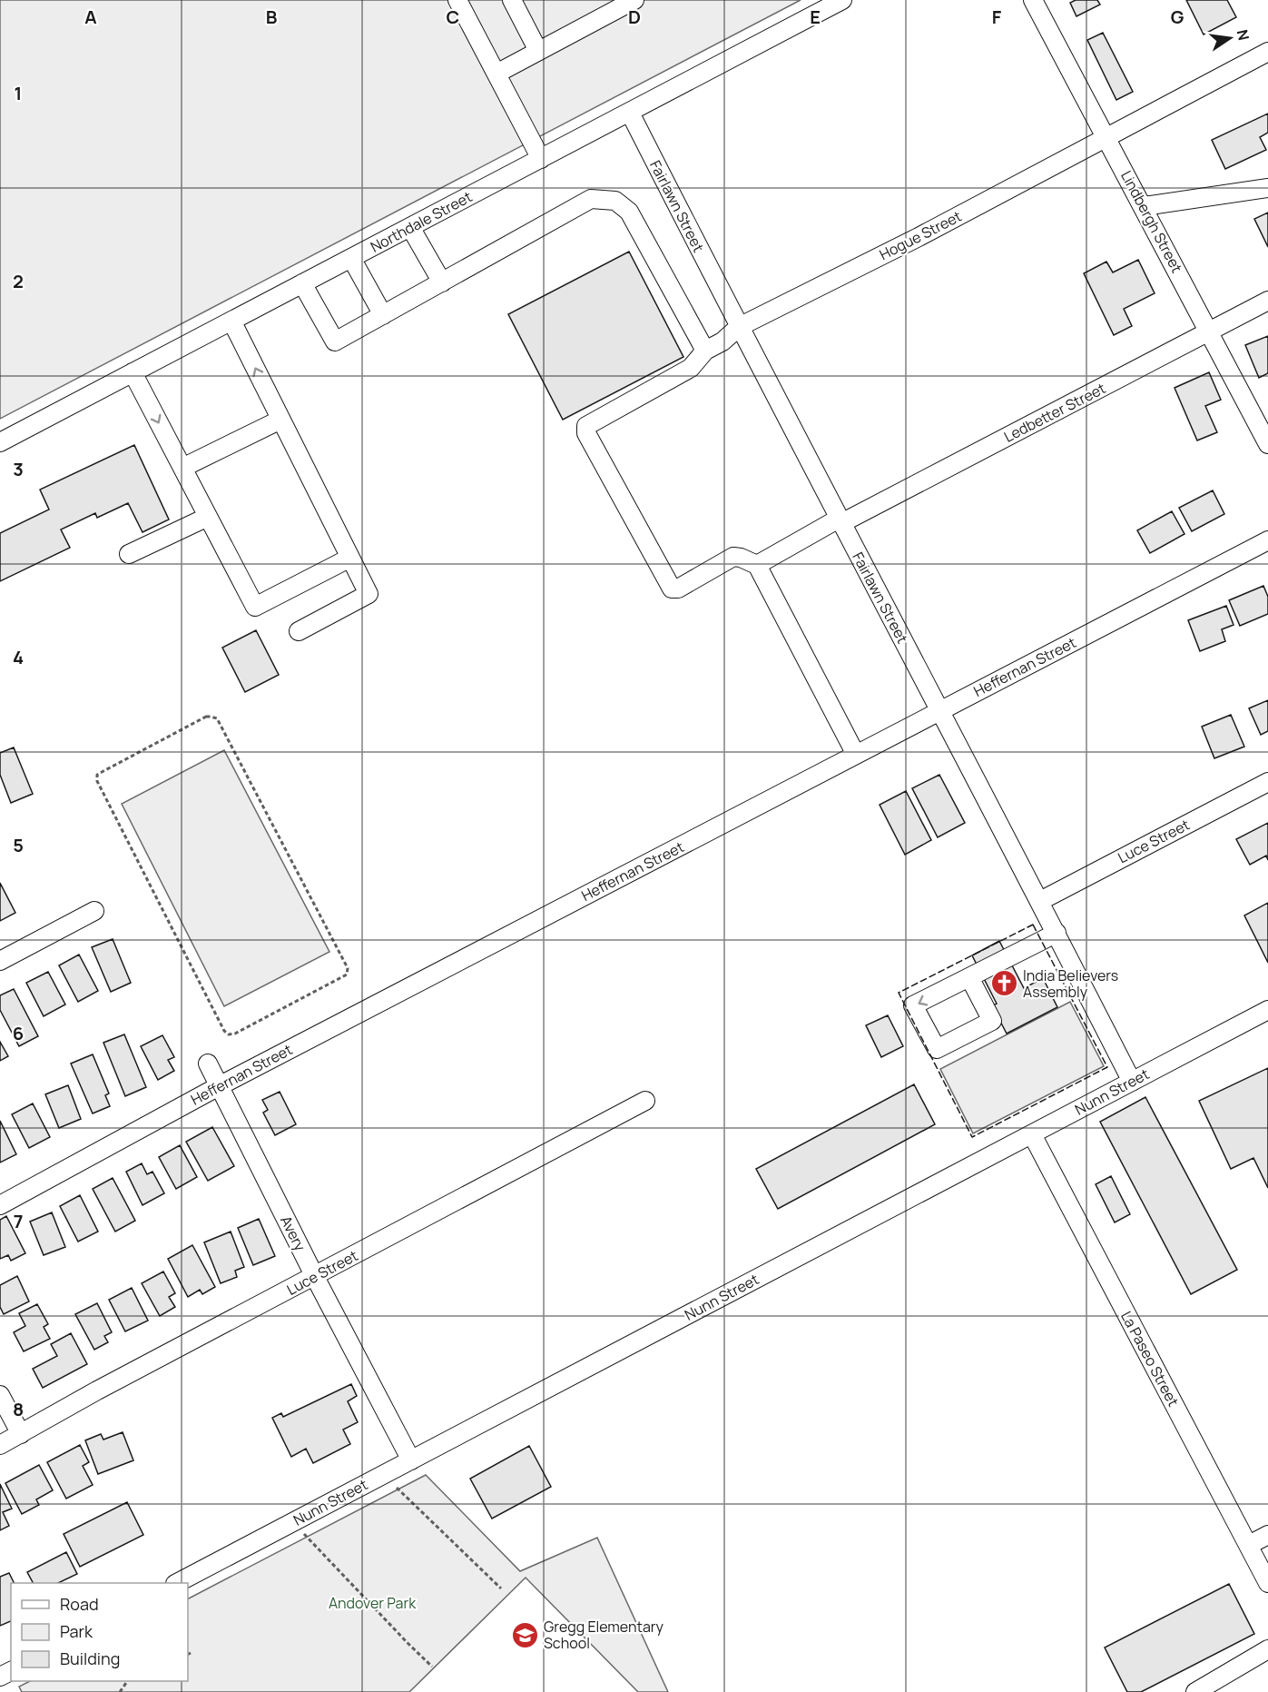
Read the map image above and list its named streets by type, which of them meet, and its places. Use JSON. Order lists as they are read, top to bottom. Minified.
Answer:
{"streets":{"street":["Fairlawn Street","Northdale Street","Lindbergh Street","Hogue Street","Ledbetter Street","Heffernan Street","Luce Street","Nunn Street","Avery","La Paseo Street"]},"crossings":[["Fairlawn Street","Northdale Street"],["Fairlawn Street","Hogue Street"],["Fairlawn Street","Ledbetter Street"],["Fairlawn Street","Heffernan Street"],["Fairlawn Street","Luce Street"],["Fairlawn Street","Nunn Street"],["Lindbergh Street","Hogue Street"],["Lindbergh Street","Ledbetter Street"],["Hogue Street","Ledbetter Street"],["Heffernan Street","Avery"],["Luce Street","Avery"],["Nunn Street","Avery"],["Nunn Street","La Paseo Street"]],"parks":["Andover Park"],"places":{"church":["India Believers Assembly"],"school or university":["Gregg Elementary School"]},"legend":["Road","Park","Building"],"north":"right","grid":{"columns":["A","B","C","D","E","F","G"],"rows":["1","2","3","4","5","6","7","8"]}}
